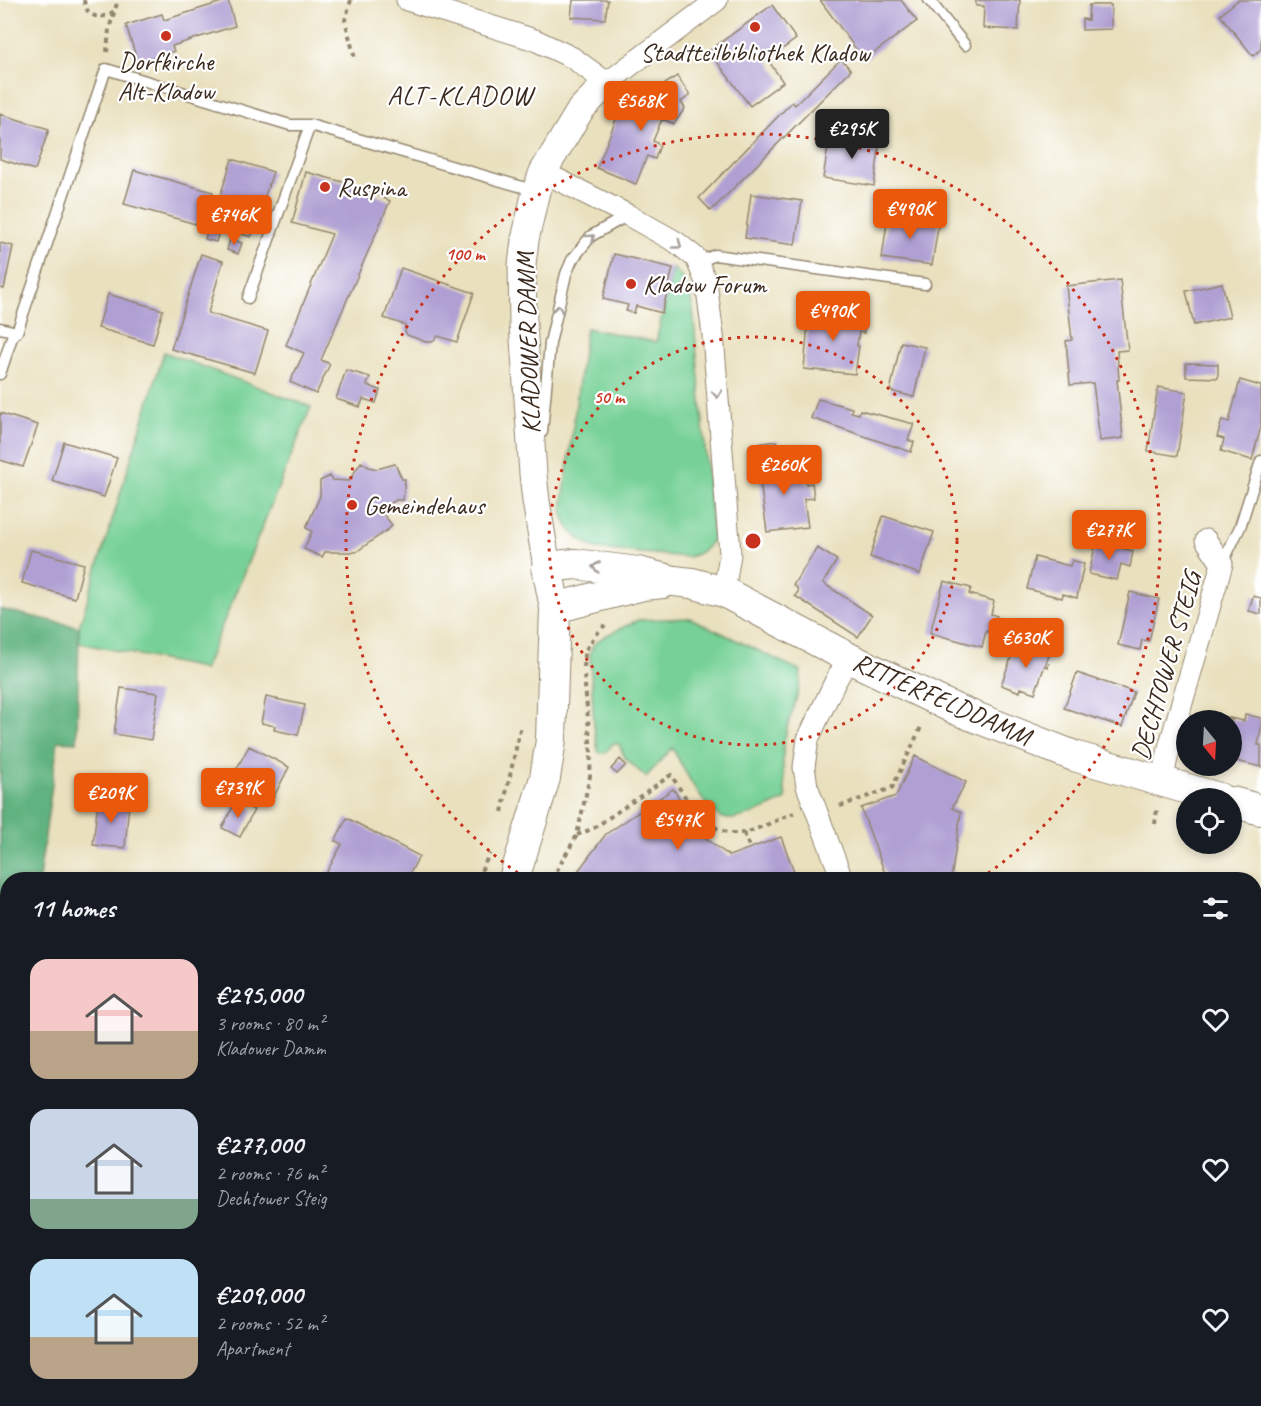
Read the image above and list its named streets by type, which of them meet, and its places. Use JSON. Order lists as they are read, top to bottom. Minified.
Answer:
{"streets":{"main road":["KLADOWER DAMM","RITTERFELDDAMM"],"street":["DECHTOWER STEIG"]},"crossings":[["KLADOWER DAMM","RITTERFELDDAMM"],["DECHTOWER STEIG","RITTERFELDDAMM"]],"districts":["ALT-KLADOW"],"places":["Stadtteilbibliothek Kladow","Dorfkirche Alt-Kladow","Ruspina","Kladow Forum","Gemeindehaus"],"north":"bottom","page":{"price":["€568K","€295K","€490K","€746K","€490K","€260K","€277K","€630K","€739K","€209K","€547K"],"heading":"11 homes","list":[{"name":"€295,000","note":"3 rooms · 80 m² · Kladower Damm"},{"name":"€277,000","note":"2 rooms · 76 m² · Dechtower Steig"},{"name":"€209,000","note":"2 rooms · 52 m² · Apartment"}]},"rings":["100 m","50 m"]}
